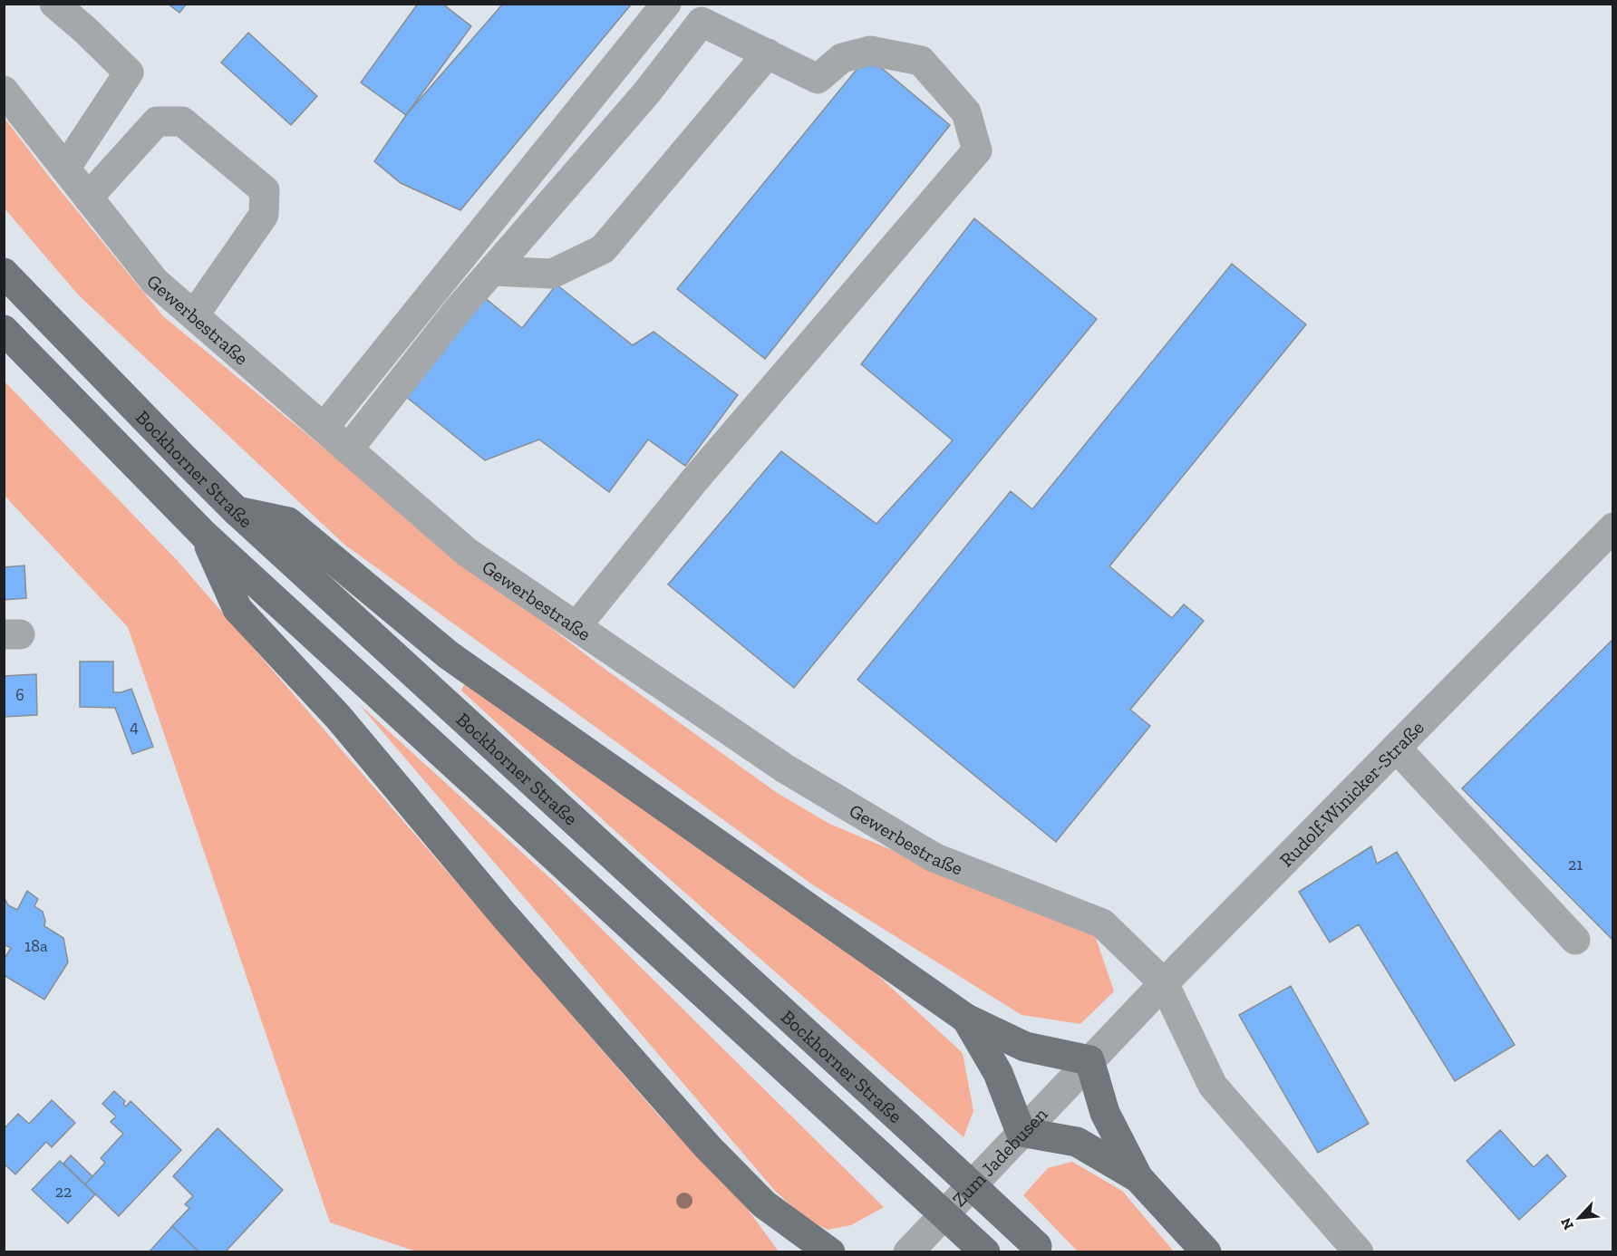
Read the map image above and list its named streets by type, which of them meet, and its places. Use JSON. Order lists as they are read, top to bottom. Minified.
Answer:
{"streets":{"main road":["Bockhorner Straße"],"street":["Gewerbestraße","Rudolf-Winicker-Straße","Zum Jadebusen"]},"crossings":[["Gewerbestraße","Rudolf-Winicker-Straße"],["Rudolf-Winicker-Straße","Zum Jadebusen"]],"house_numbers":["6","4","21","18a","22"],"north":"bottom left"}
